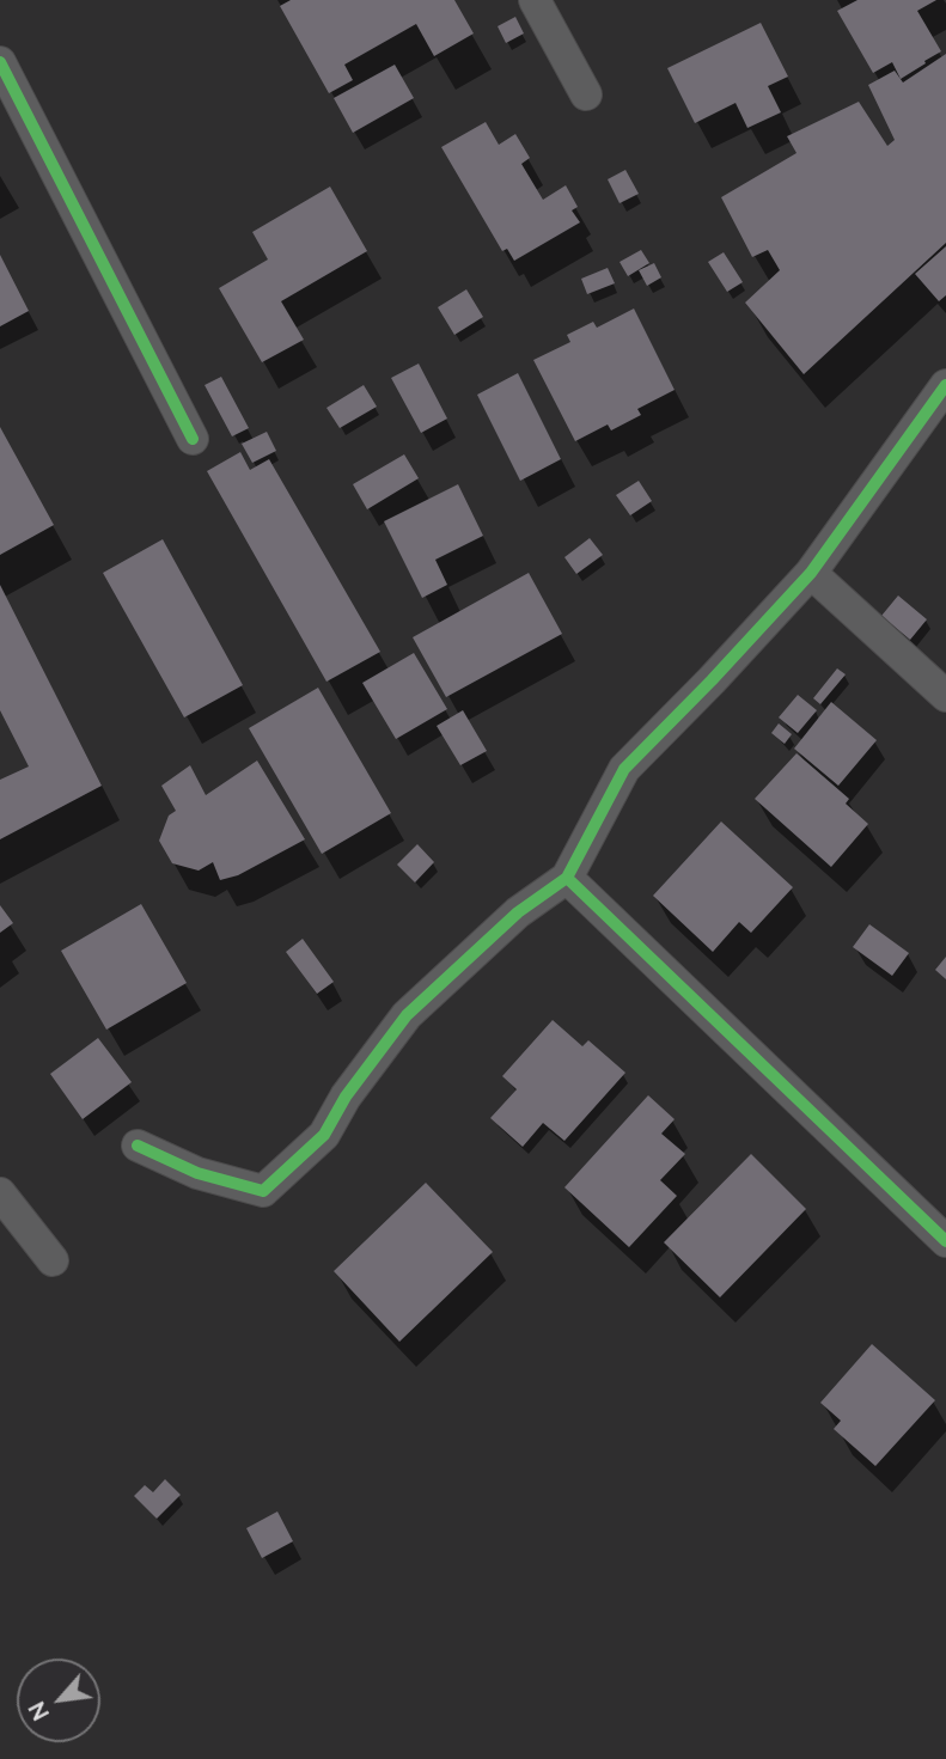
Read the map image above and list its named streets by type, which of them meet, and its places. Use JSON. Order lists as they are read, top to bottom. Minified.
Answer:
{"north":"bottom left"}
